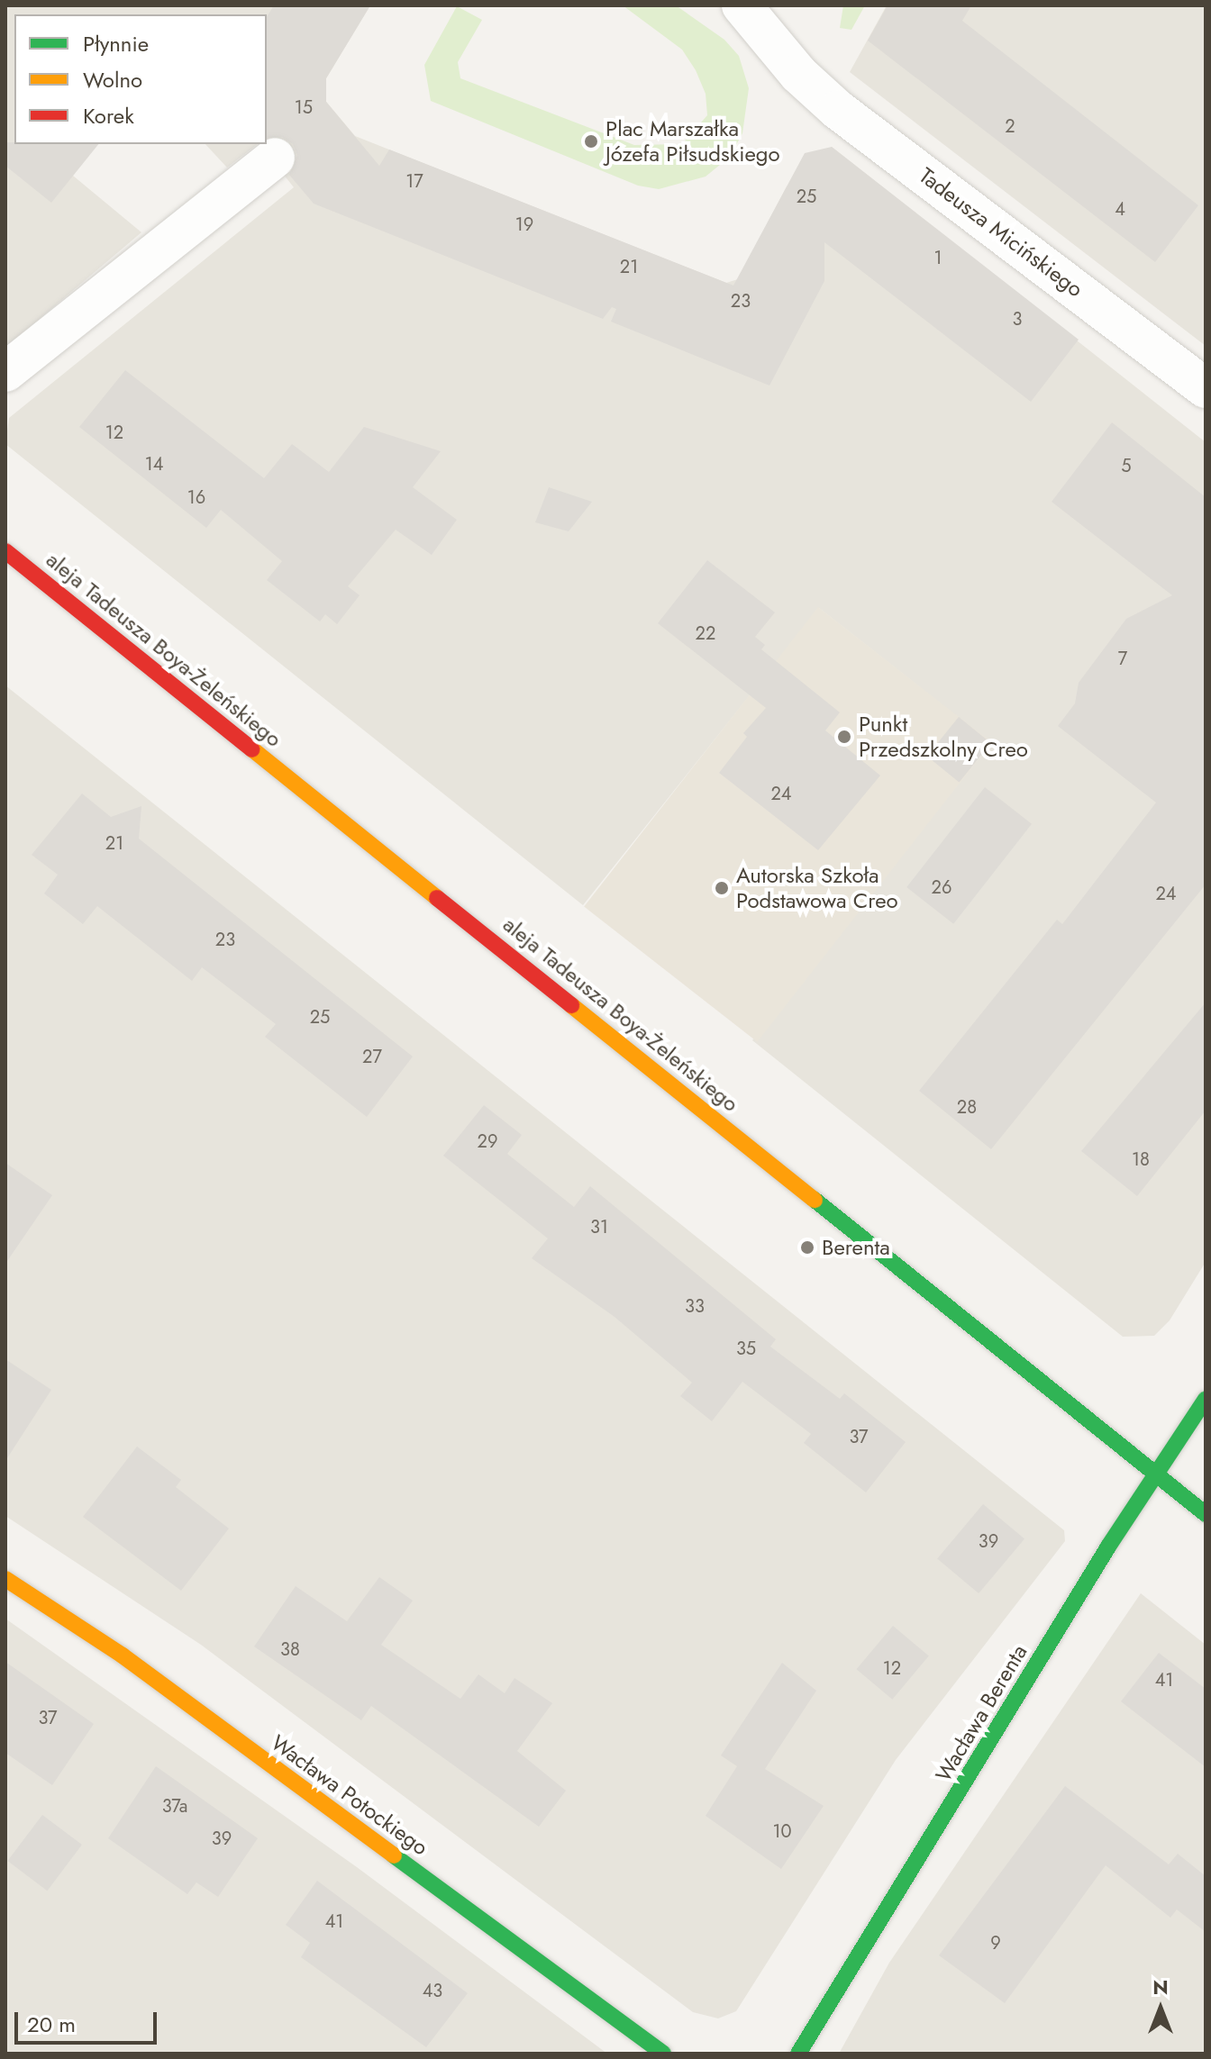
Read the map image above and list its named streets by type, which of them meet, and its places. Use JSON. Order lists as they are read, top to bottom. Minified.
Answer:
{"streets":{"street":["Tadeusza Micińskiego","aleja Tadeusza Boya-Żeleńskiego","Wacława Berenta","Wacława Potockiego"]},"crossings":[["aleja Tadeusza Boya-Żeleńskiego","Wacława Berenta"]],"places":["Plac Marszałka Józefa Piłsudskiego","Punkt Przedszkolny Creo","Autorska Szkoła Podstawowa Creo","Berenta"],"house_numbers":["15","2","17","25","4","19","1","21","23","3","12","14","5","16","22","7","24","21","26","24","23","25","27","28","29","18","31","33","35","37","39","38","12","41","37","37a","10","39","41","9","43"],"legend":["Płynnie","Wolno","Korek"],"scale_bar":"20 m","north":"top"}
